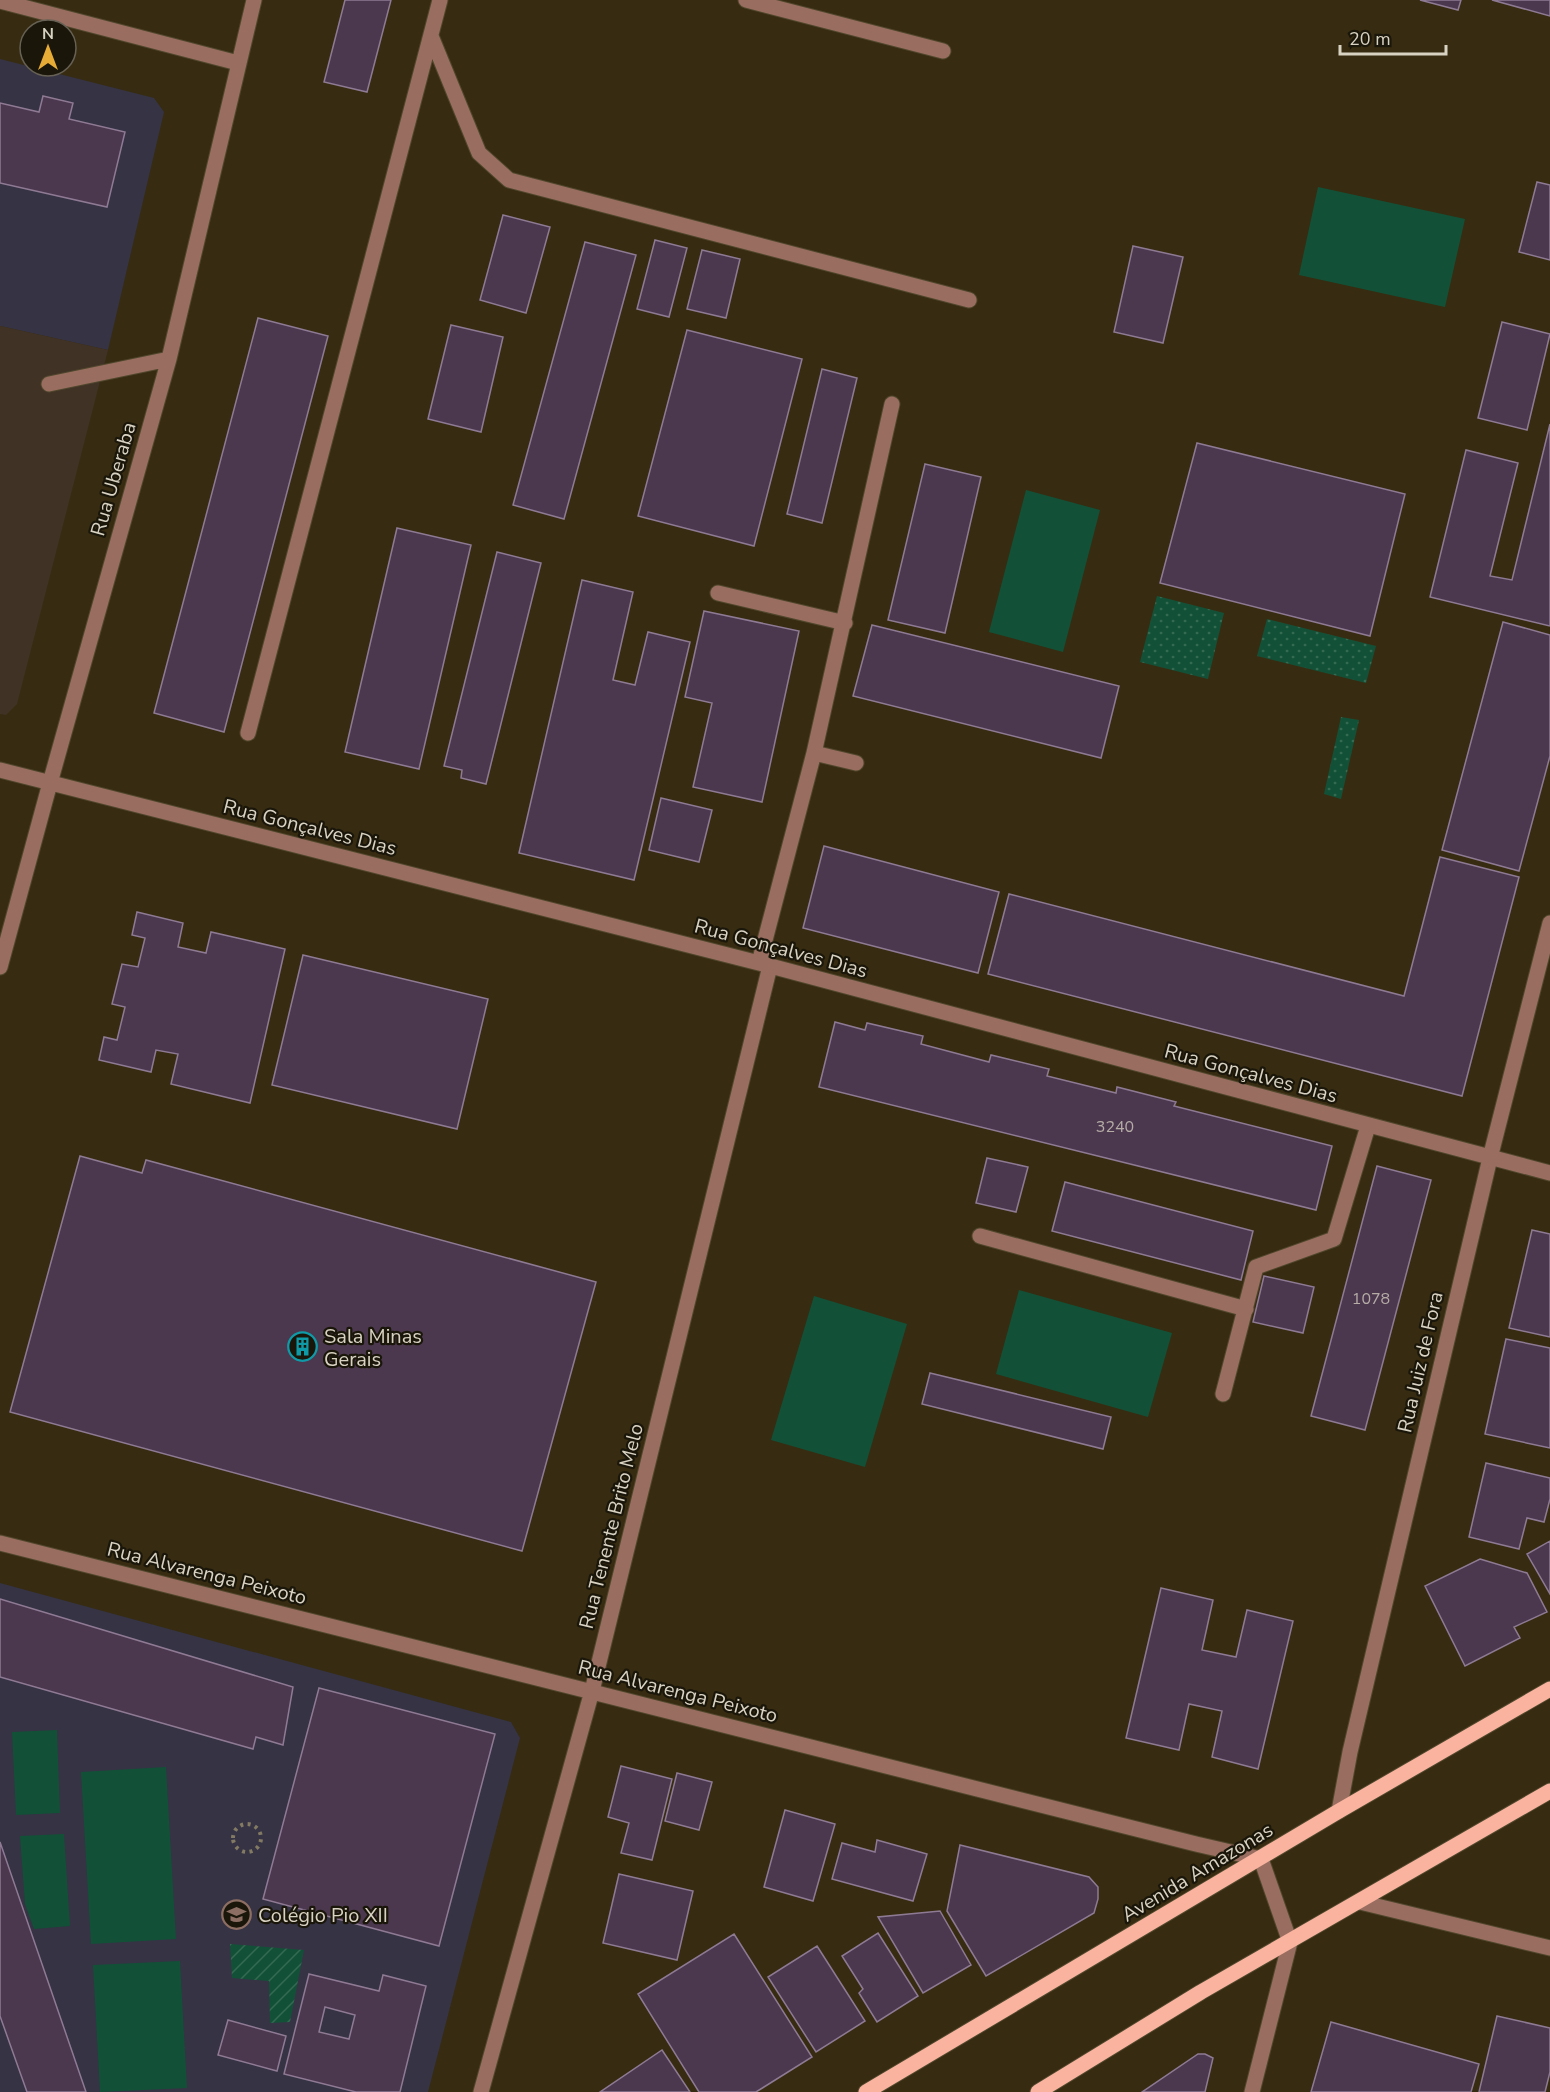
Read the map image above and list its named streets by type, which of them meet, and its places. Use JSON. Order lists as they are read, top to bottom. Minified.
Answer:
{"streets":{"main road":["Avenida Amazonas"],"street":["Rua Uberaba","Rua Gonçalves Dias","Rua Juiz de Fora","Rua Tenente Brito Melo","Rua Alvarenga Peixoto"]},"crossings":[["Rua Uberaba","Rua Gonçalves Dias"],["Rua Gonçalves Dias","Rua Juiz de Fora"],["Rua Gonçalves Dias","Rua Tenente Brito Melo"],["Rua Juiz de Fora","Avenida Amazonas"],["Rua Tenente Brito Melo","Rua Alvarenga Peixoto"],["Rua Alvarenga Peixoto","Avenida Amazonas"]],"places":{"building":["Sala Minas Gerais"],"school or university":["Colégio Pio XII"]},"house_numbers":["3240","1078"],"scale_bar":"20 m","north":"top"}
